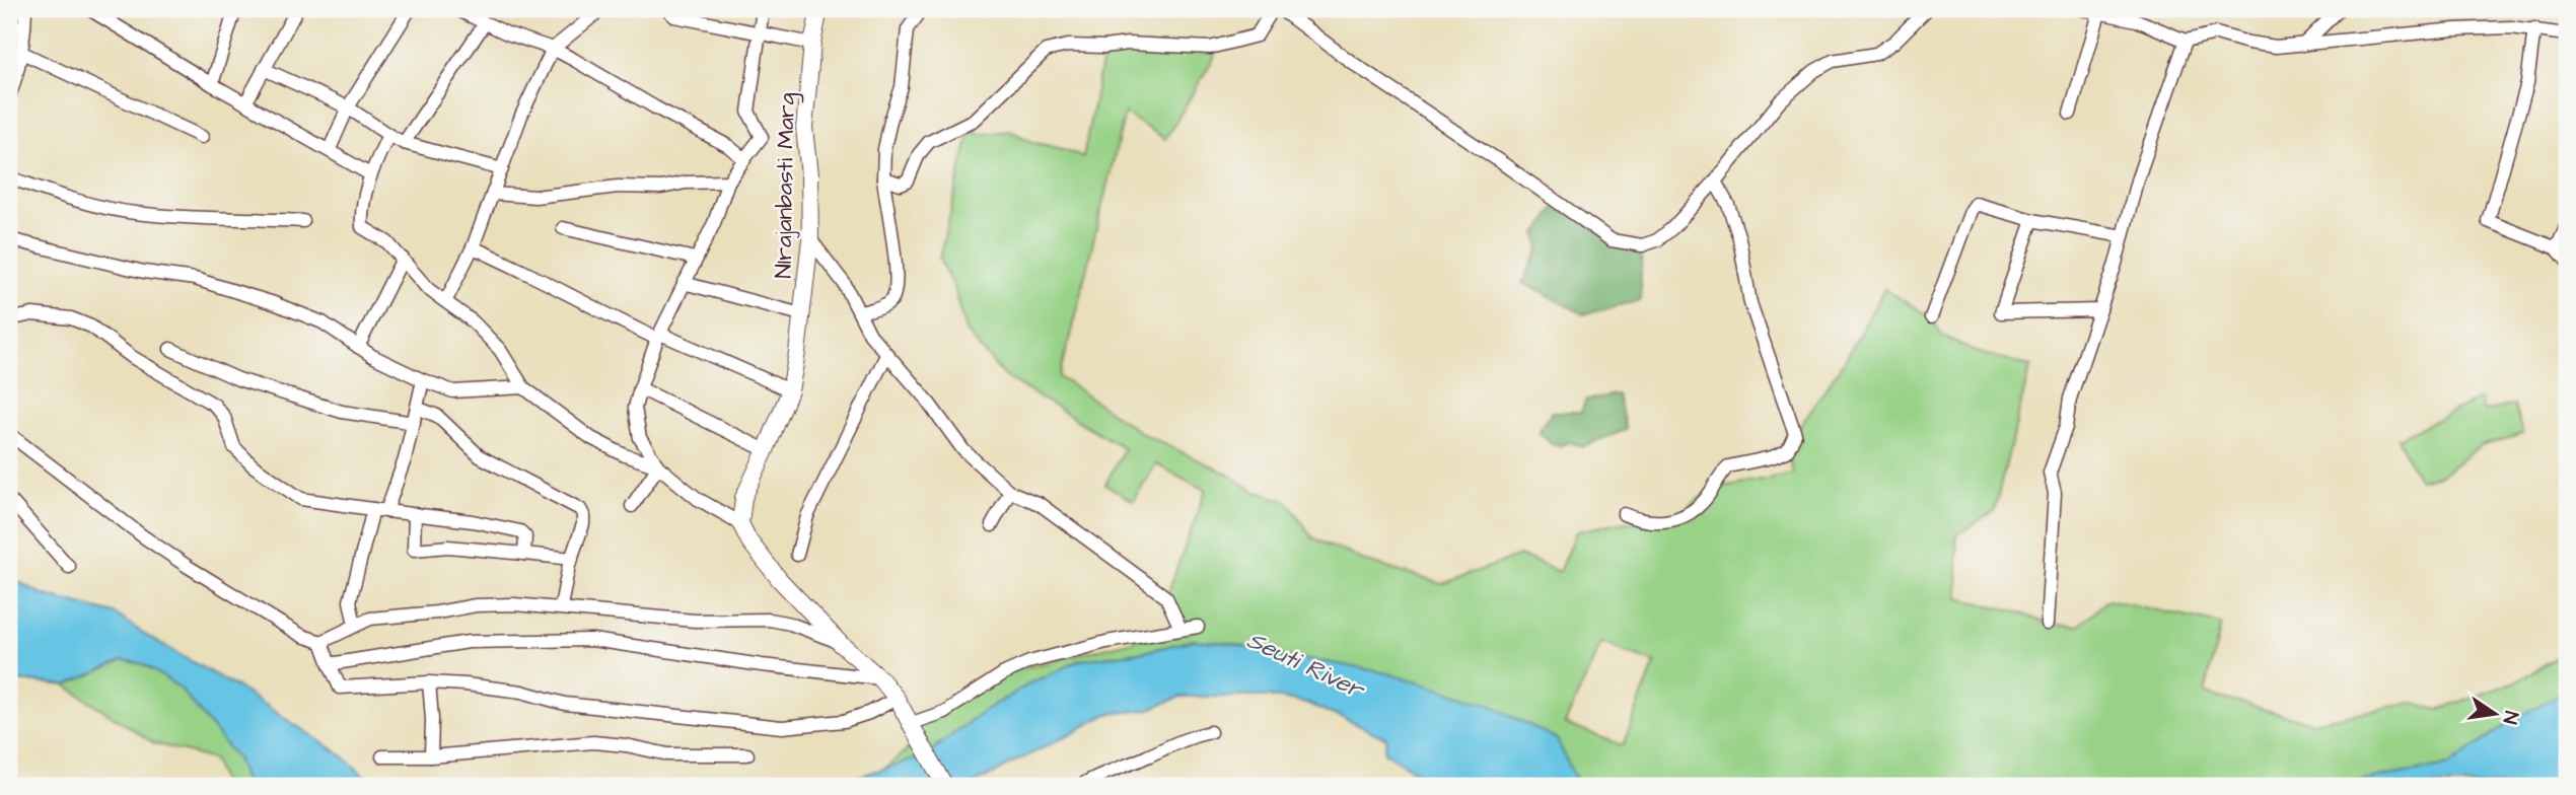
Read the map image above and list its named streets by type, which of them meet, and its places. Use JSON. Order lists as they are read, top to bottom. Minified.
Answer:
{"streets":{"street":["NIrajanbasti Marg"]},"water":["Seuti River"],"north":"right"}
